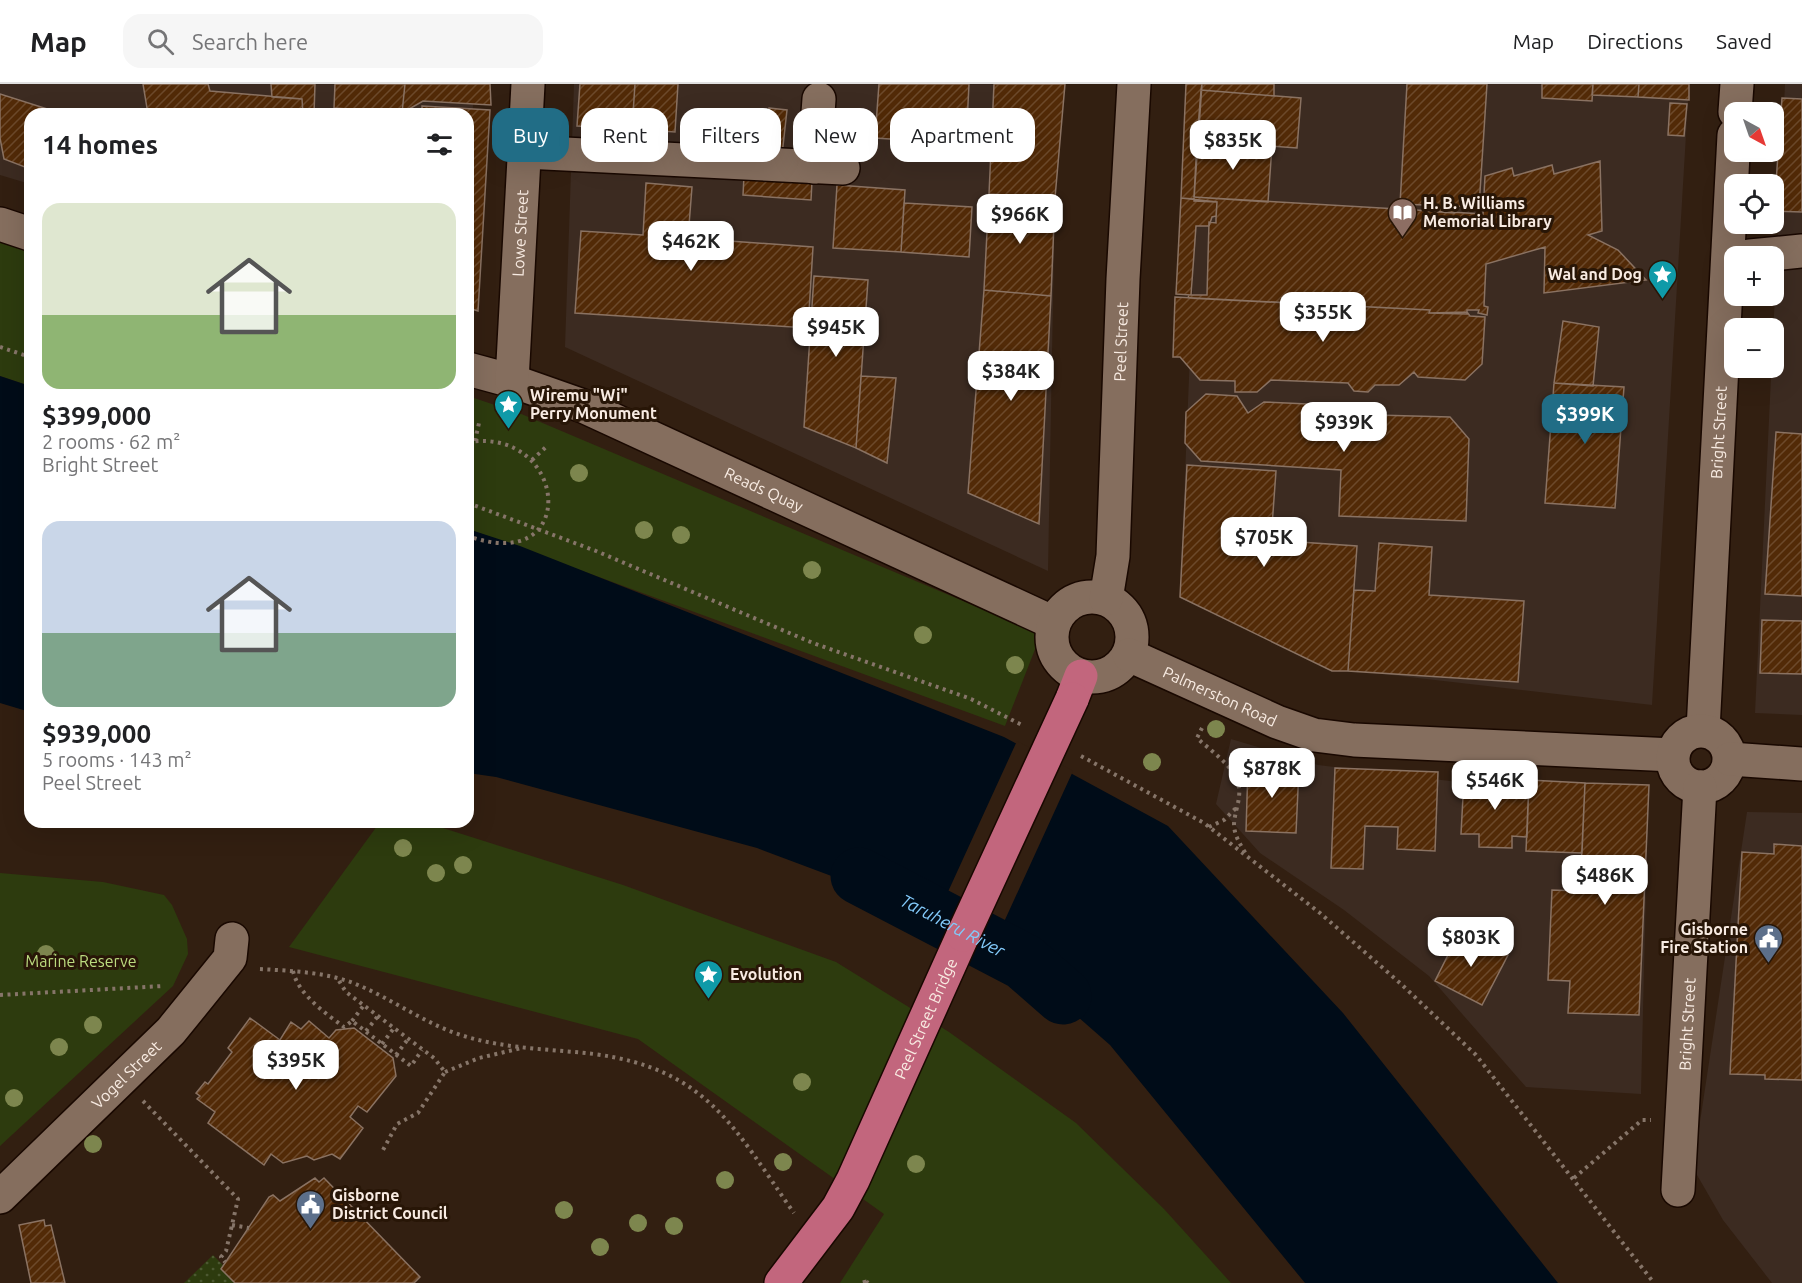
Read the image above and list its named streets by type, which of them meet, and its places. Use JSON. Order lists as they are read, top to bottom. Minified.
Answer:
{"streets":{"main road":["Peel Street Bridge"],"street":["Lowe Street","Peel Street","Bright Street","Reads Quay","Palmerston Road","Vogel Street"]},"crossings":[["Lowe Street","Reads Quay"],["Peel Street","Reads Quay"],["Peel Street","Palmerston Road"],["Peel Street","Peel Street Bridge"],["Bright Street","Palmerston Road"],["Reads Quay","Palmerston Road"],["Reads Quay","Peel Street Bridge"],["Palmerston Road","Peel Street Bridge"]],"water":["Taruheru River"],"parks":["Marine Reserve"],"places":{"library":["H. B. Williams Memorial Library"],"place":["Wal and Dog","Wiremu \"Wi\" Perry Monument","Evolution"],"public building":["Gisborne Fire Station","Gisborne District Council"]},"north":"bottom right","page":{"header":"Map","search":"Search here","nav":["Map","Directions","Saved"],"map_buttons":["+","−"],"chip":["Buy","Rent","Filters","New","Apartment"],"heading":"14 homes","price":["$835K","$966K","$462K","$355K","$945K","$384K","$399K","$939K","$705K","$878K","$546K","$486K","$803K","$395K"],"list":[{"name":"$399,000","note":"2 rooms · 62 m² · Bright Street"},{"name":"$939,000","note":"5 rooms · 143 m² · Peel Street"}]}}
